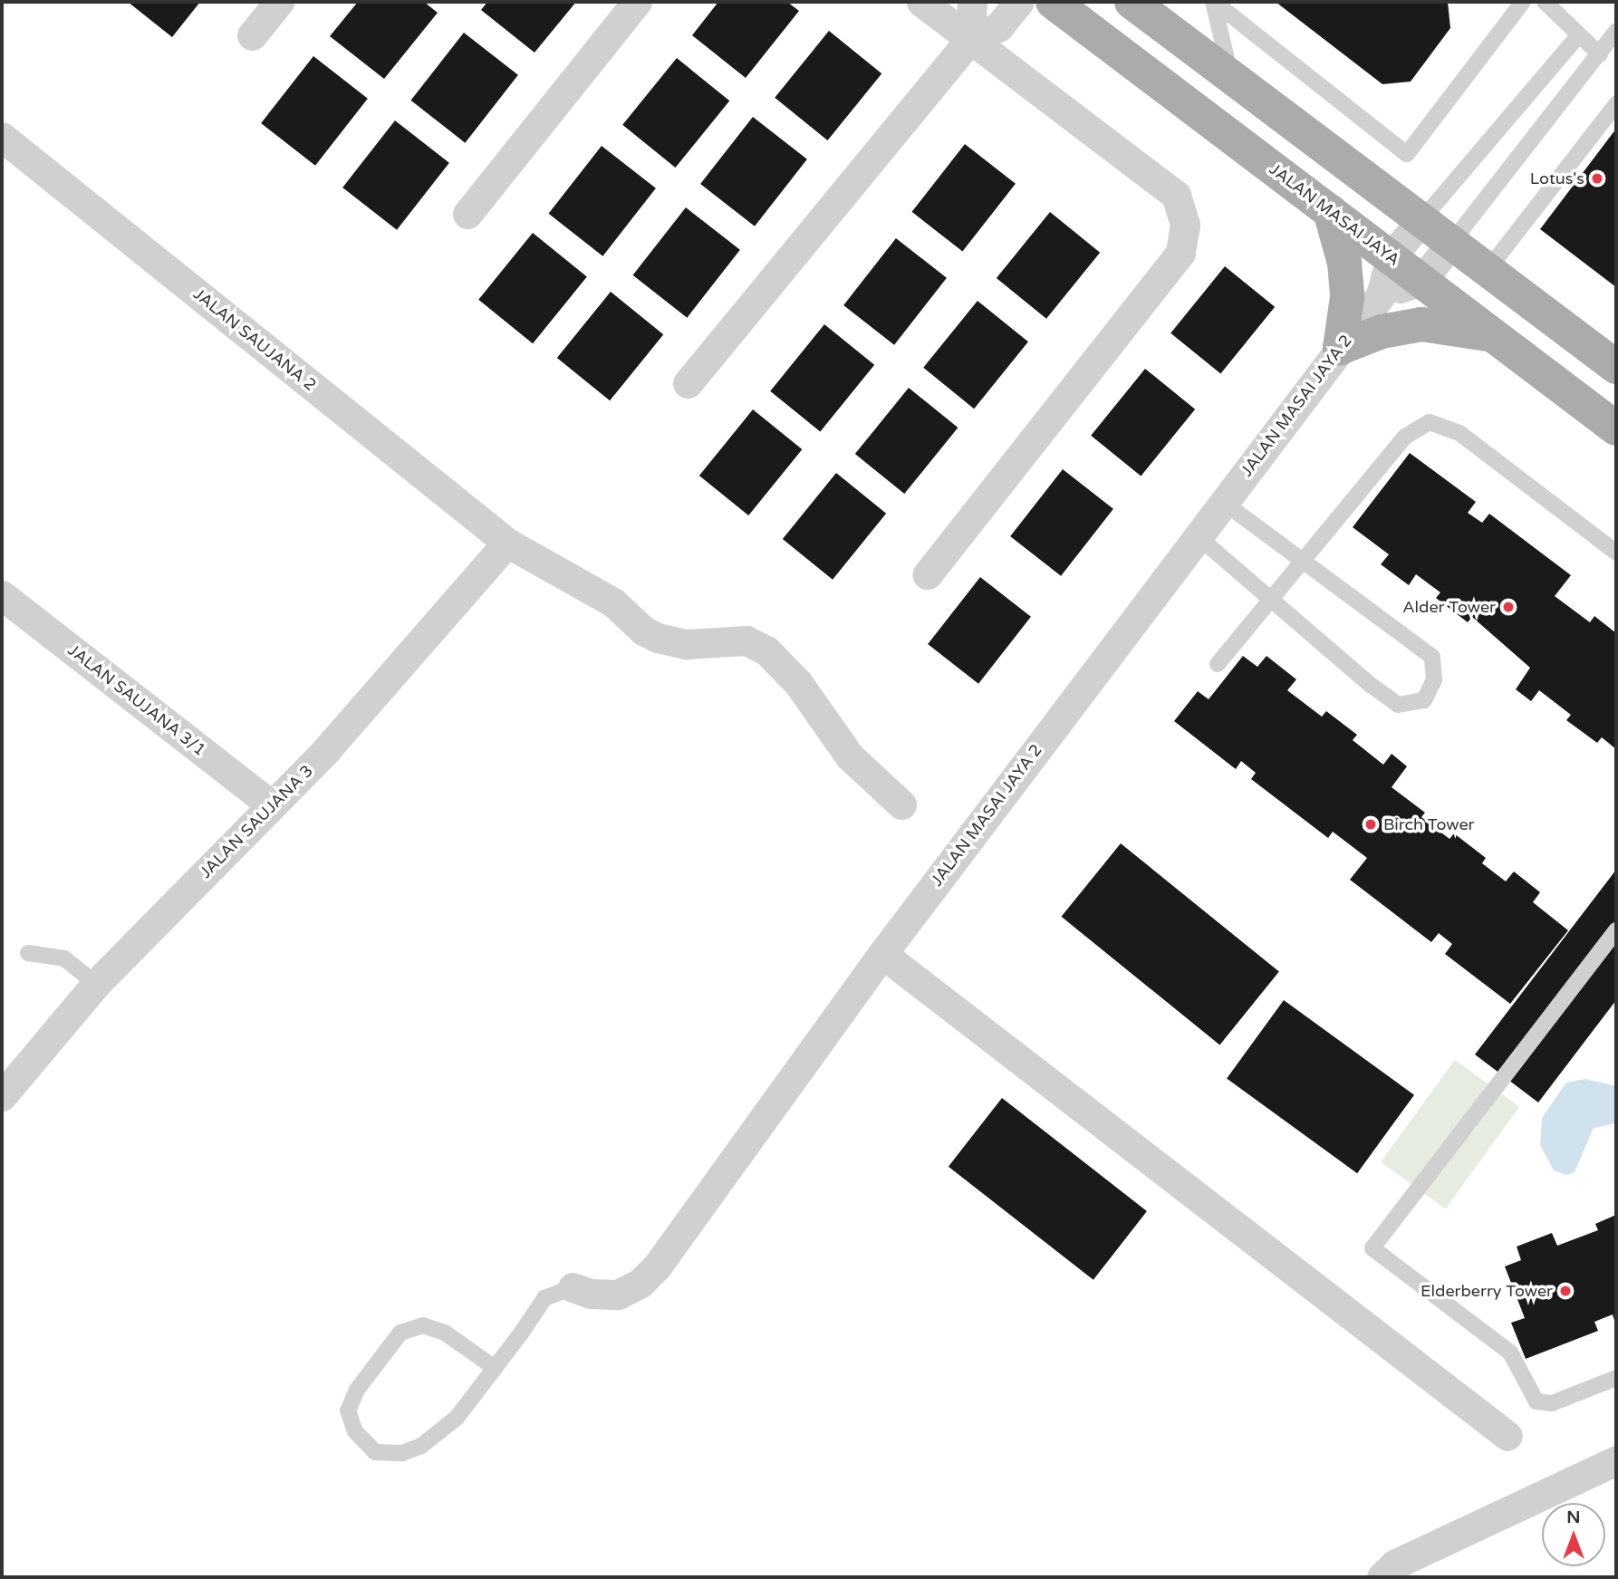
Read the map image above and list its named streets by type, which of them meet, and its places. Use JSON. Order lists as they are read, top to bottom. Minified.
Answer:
{"streets":{"main road":["JALAN MASAI JAYA"],"street":["JALAN SAUJANA 2","JALAN MASAI JAYA 2","JALAN SAUJANA 3/1","JALAN SAUJANA 3"]},"crossings":[["JALAN MASAI JAYA","JALAN MASAI JAYA 2"],["JALAN SAUJANA 2","JALAN SAUJANA 3"],["JALAN SAUJANA 3/1","JALAN SAUJANA 3"]],"places":["Lotus's","Alder Tower","Birch Tower","Elderberry Tower"],"north":"top"}
